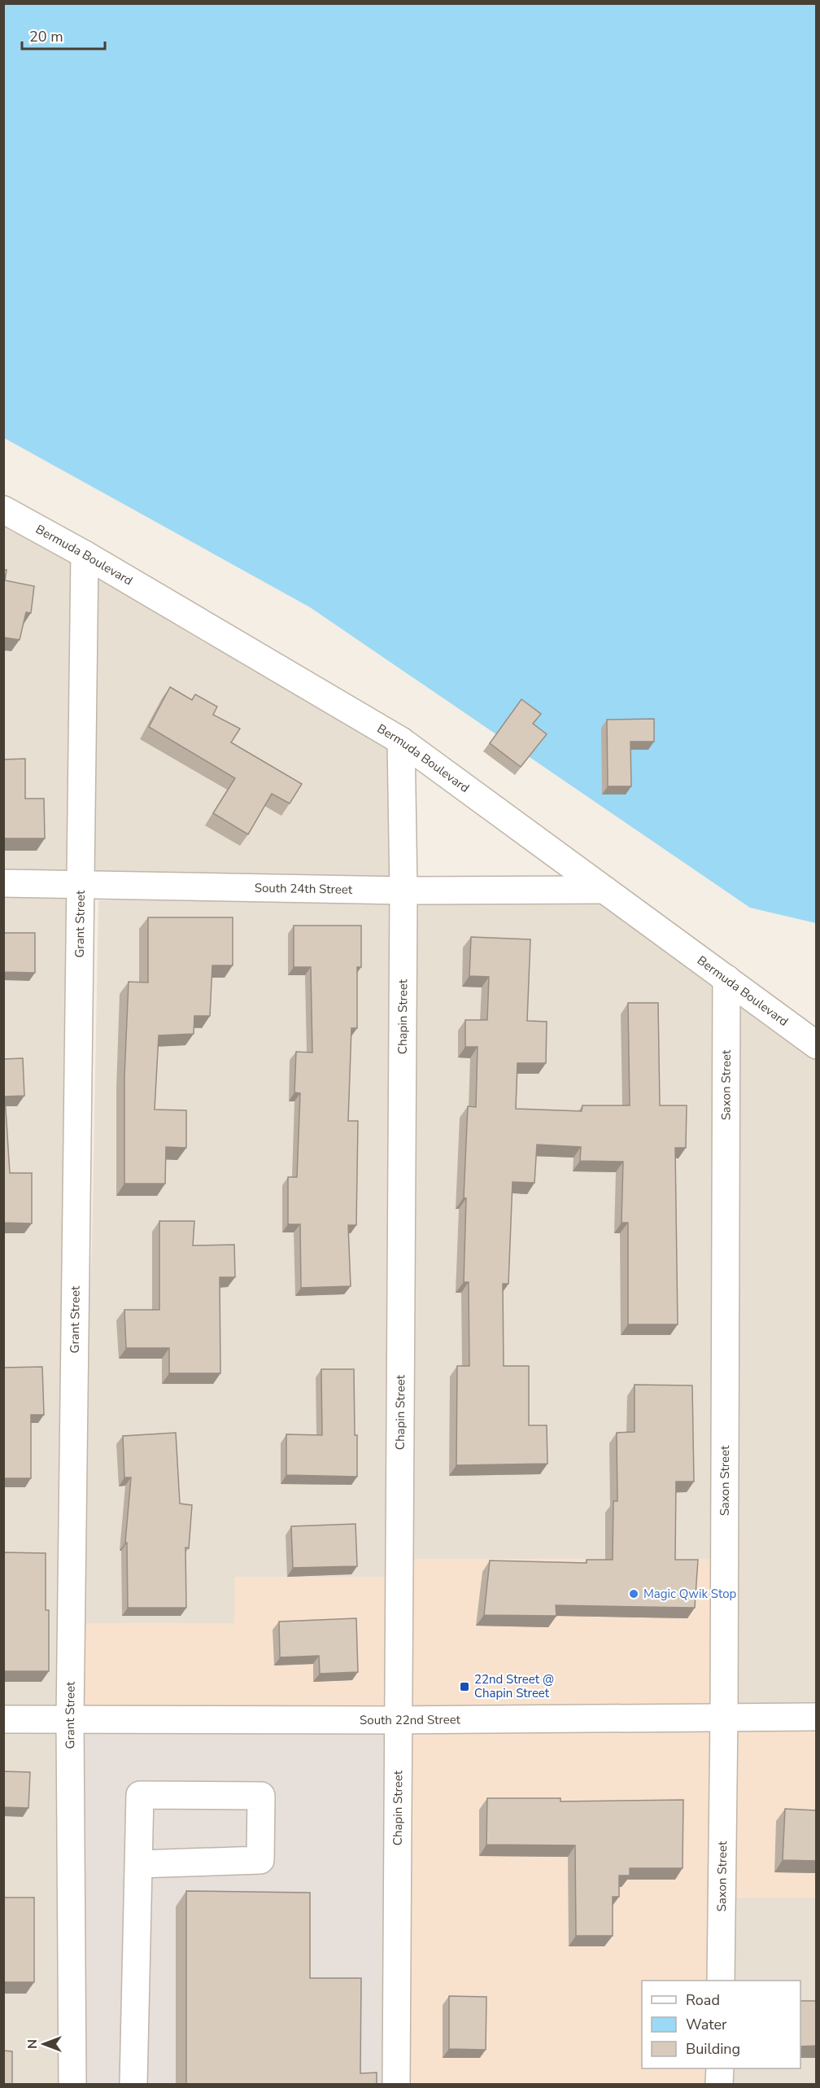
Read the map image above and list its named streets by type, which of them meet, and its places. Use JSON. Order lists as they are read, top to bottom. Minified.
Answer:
{"streets":{"street":["Bermuda Boulevard","South 24th Street","Grant Street","Chapin Street","Saxon Street","South 22nd Street"]},"crossings":[["Bermuda Boulevard","South 24th Street"],["Bermuda Boulevard","Grant Street"],["Bermuda Boulevard","Chapin Street"],["Bermuda Boulevard","Saxon Street"],["South 24th Street","Grant Street"],["South 24th Street","Chapin Street"],["Grant Street","South 22nd Street"],["Chapin Street","South 22nd Street"],["Saxon Street","South 22nd Street"]],"places":{"other":["Magic Qwik Stop"],"transit":["22nd Street @ Chapin Street"]},"legend":["Road","Water","Building"],"scale_bar":"20 m","north":"left"}
